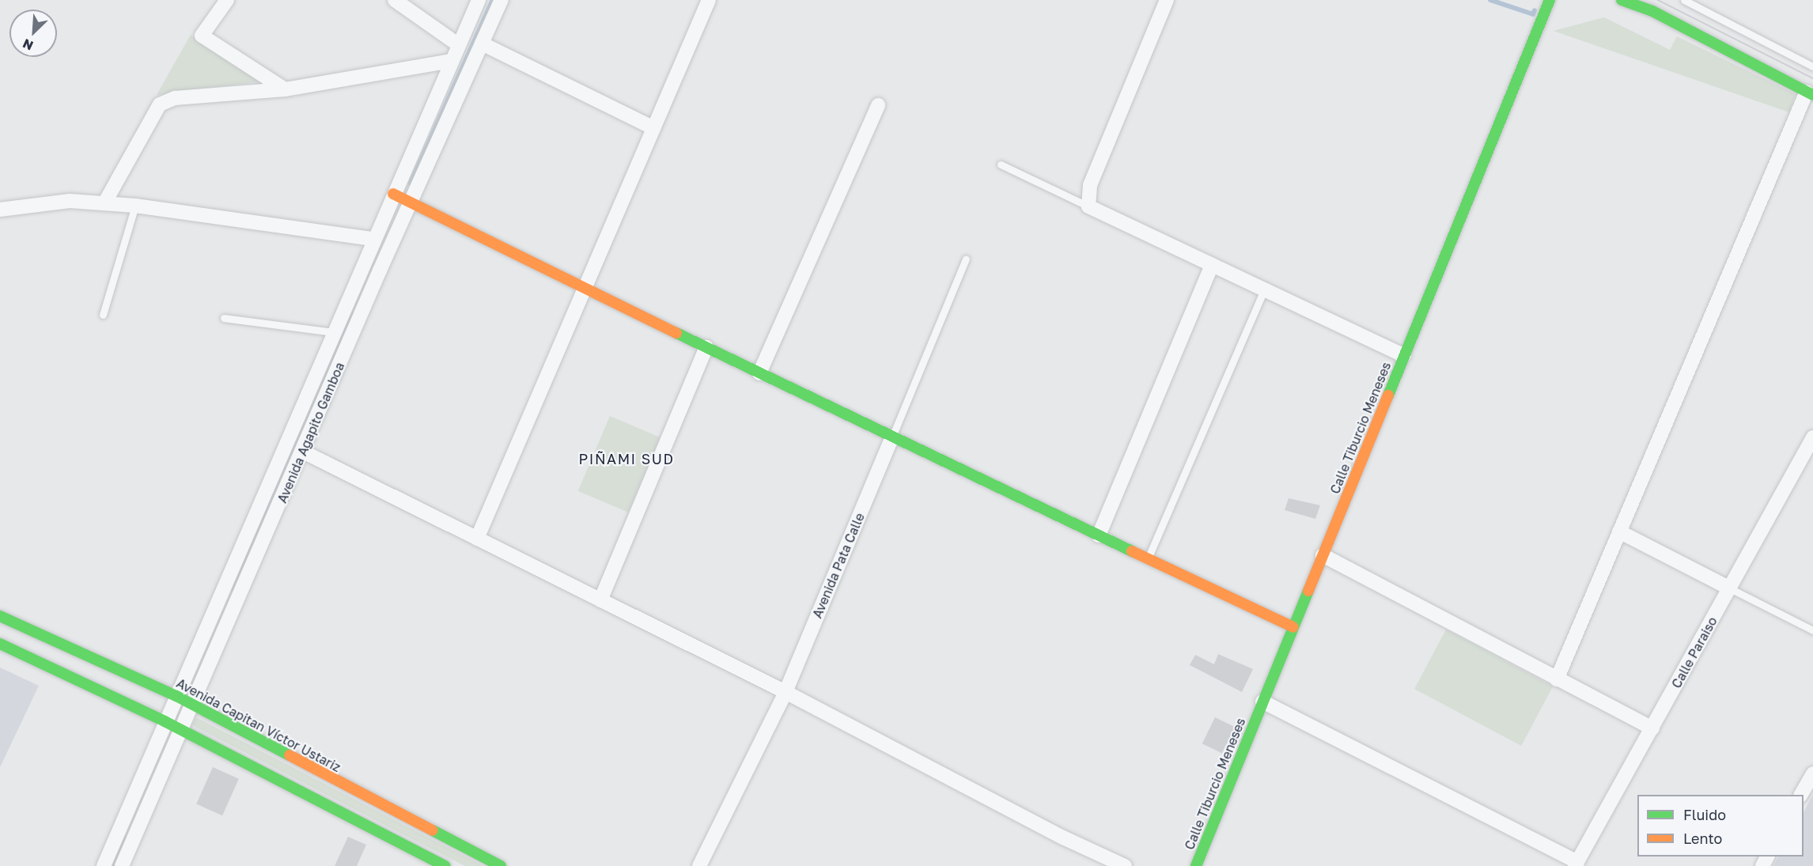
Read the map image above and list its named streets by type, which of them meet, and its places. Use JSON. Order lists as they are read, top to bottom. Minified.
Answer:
{"streets":{"street":["Calle Tiburcio Meneses","Avenida Agapito Gamboa","Avenida Pata Calle","Calle Paraiso","Avenida Capitan Víctor Ustariz"]},"crossings":[["Avenida Agapito Gamboa","Avenida Capitan Víctor Ustariz"]],"districts":["PIÑAMI SUD"],"legend":["Fluido","Lento"],"north":"bottom left"}
